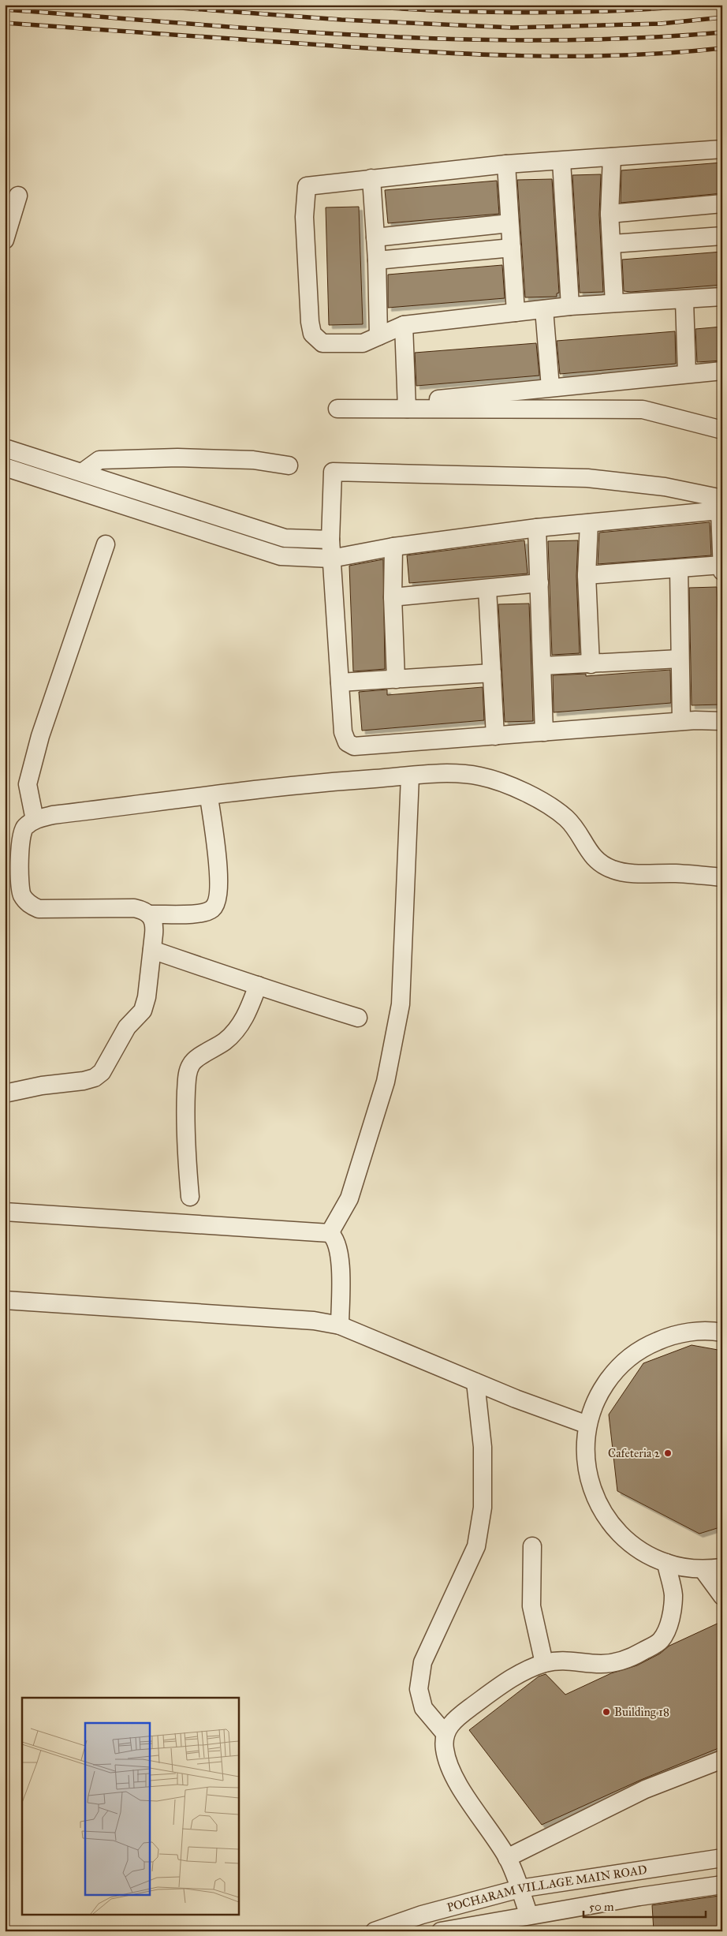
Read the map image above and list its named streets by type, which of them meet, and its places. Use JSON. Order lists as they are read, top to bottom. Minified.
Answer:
{"streets":{"street":["POCHARAM VILLAGE MAIN ROAD"]},"places":["Cafeteria 2","Building 18"],"scale_bar":"50 m"}
